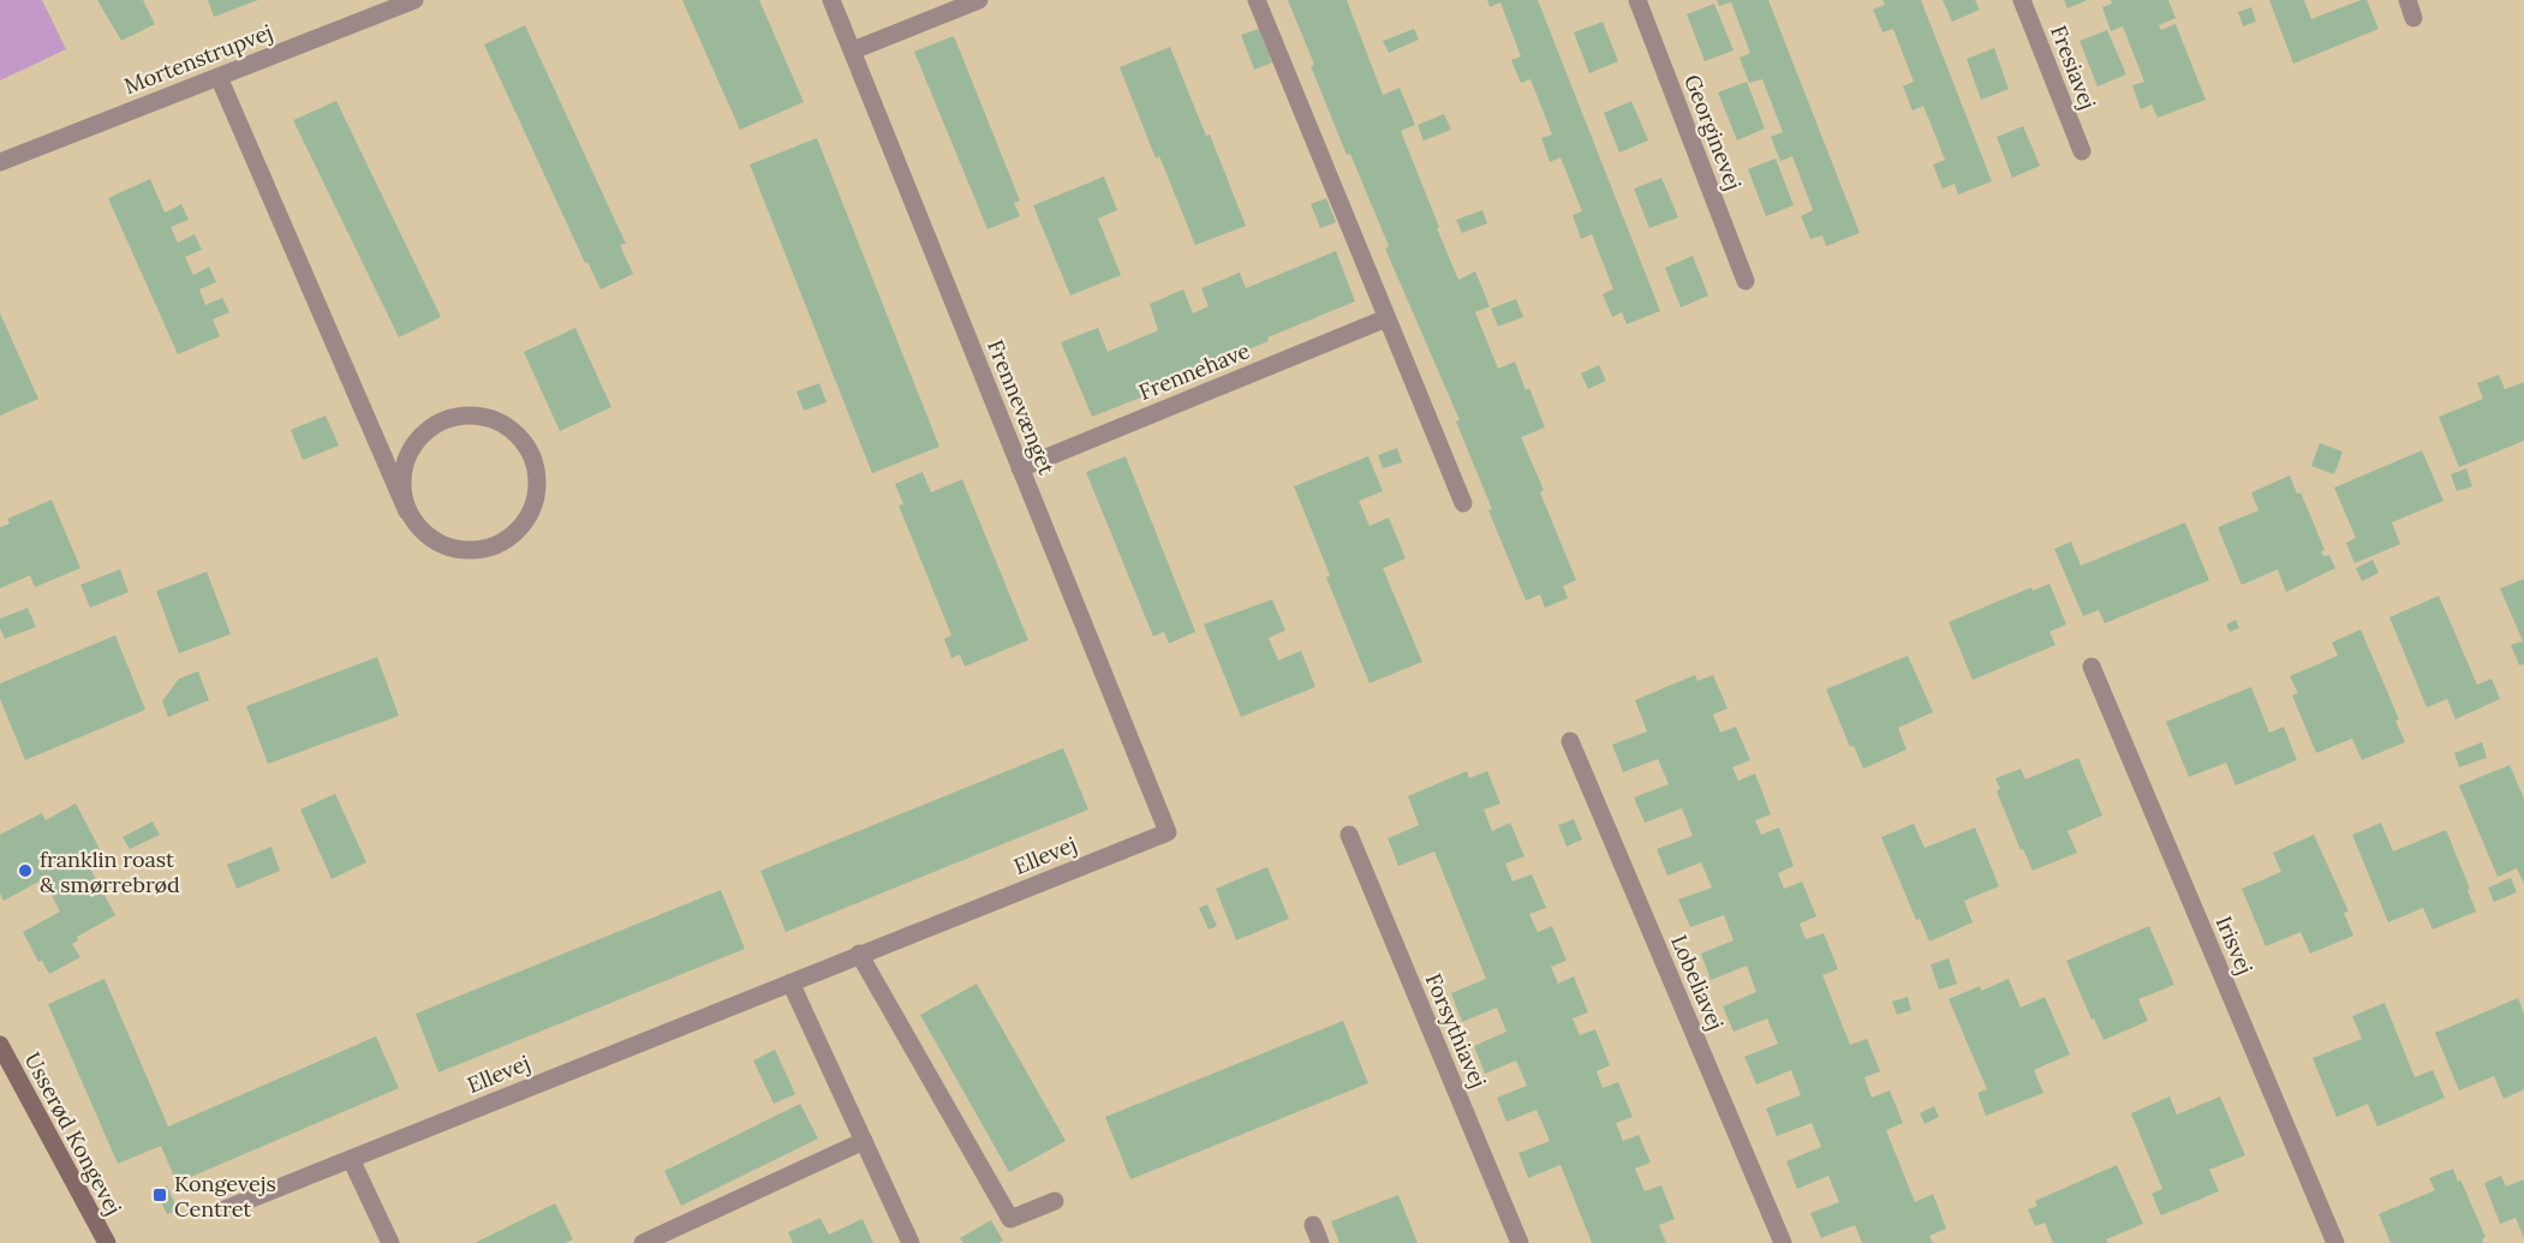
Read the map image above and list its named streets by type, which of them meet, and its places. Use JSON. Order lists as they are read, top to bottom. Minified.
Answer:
{"streets":{"main road":["Usserød Kongevej"],"street":["Mortenstrupvej","Fresiavej","Georginevej","Frennehave","Frennevænget","Ellevej","Irisvej","Lobeliavej","Forsythiavej"]},"crossings":[["Frennehave","Frennevænget"],["Frennevænget","Ellevej"]],"places":{"other":["franklin roast & smørrebrød"],"transit":["Kongevejs Centret"]}}
